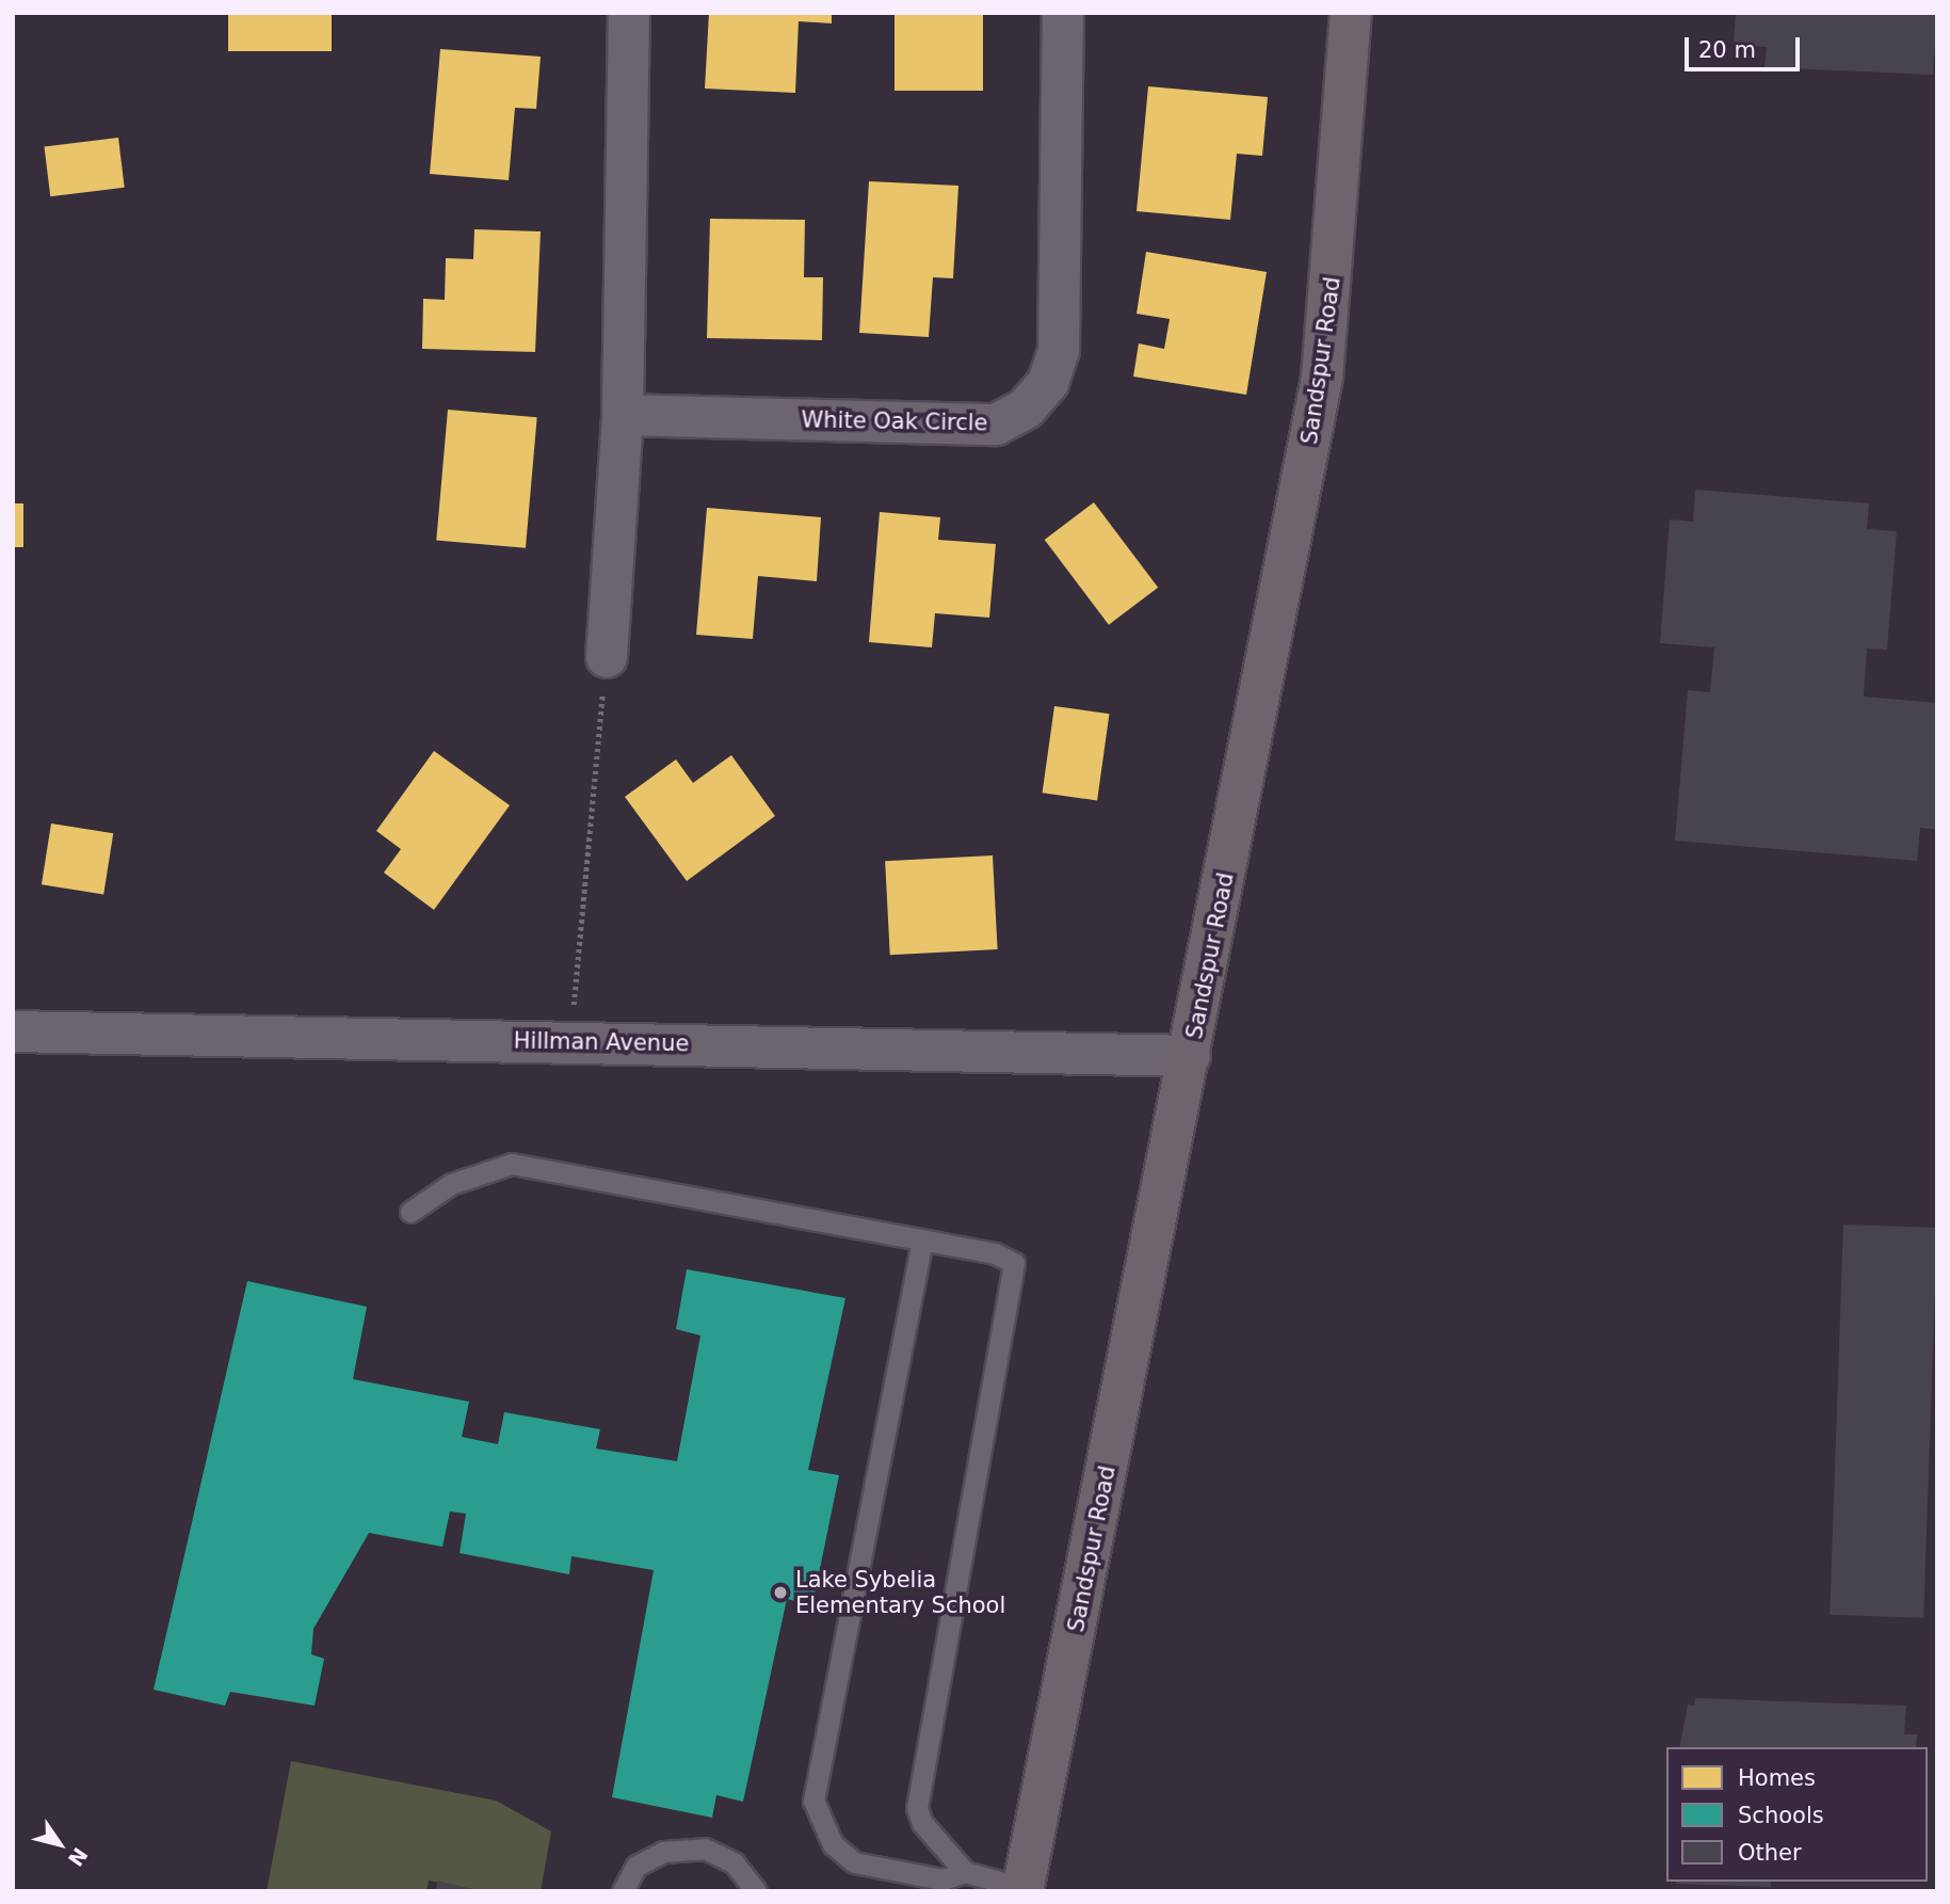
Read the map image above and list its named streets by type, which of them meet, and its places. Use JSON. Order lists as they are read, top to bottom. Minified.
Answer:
{"streets":{"street":["Sandspur Road","White Oak Circle","Hillman Avenue"]},"crossings":[["Sandspur Road","Hillman Avenue"]],"places":["Lake Sybelia Elementary School"],"legend":["Homes","Schools","Other"],"scale_bar":"20 m","north":"bottom right"}
